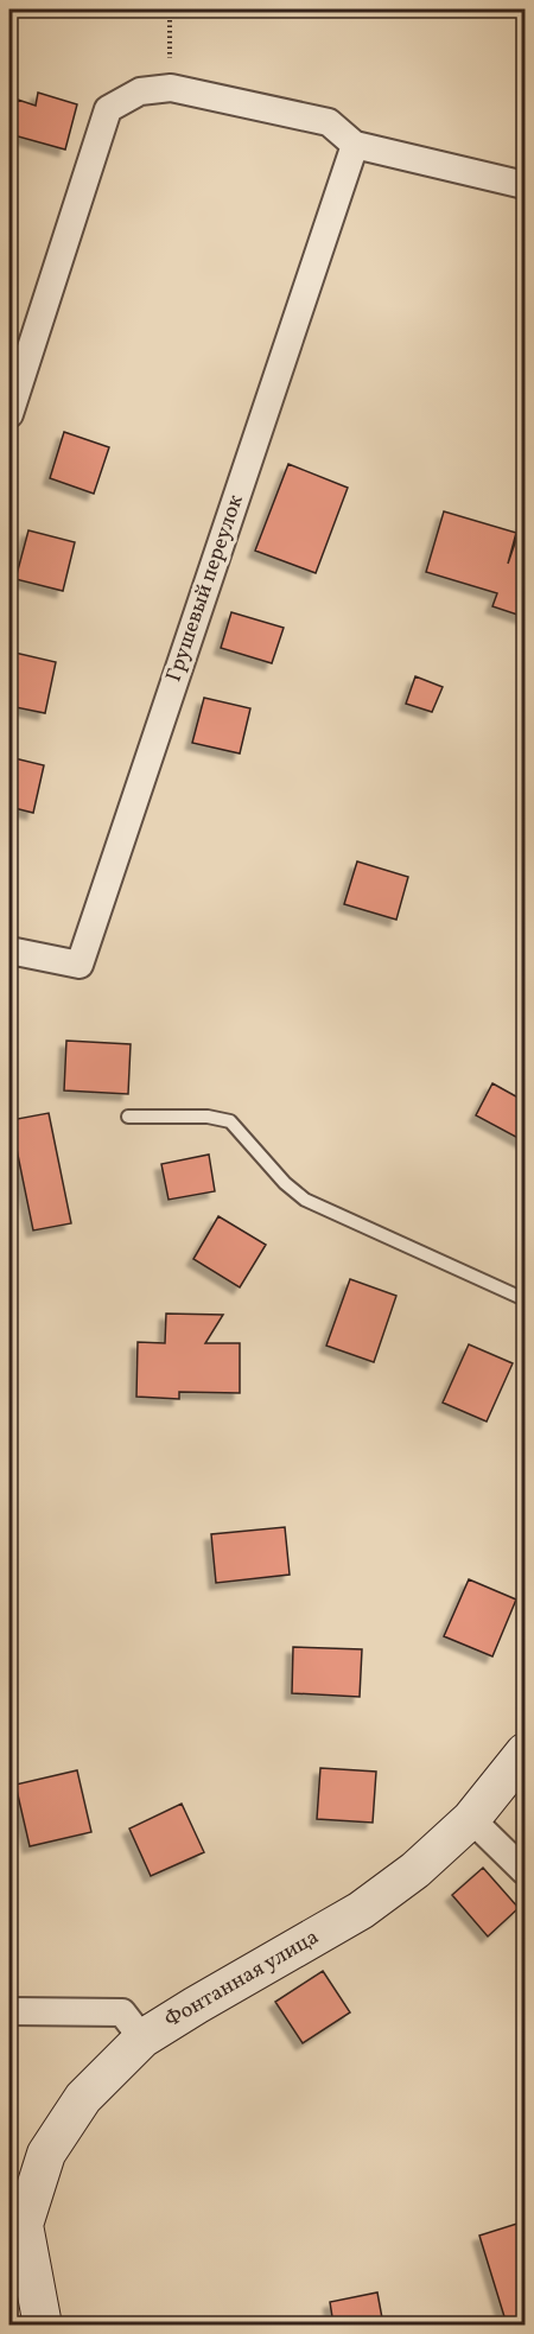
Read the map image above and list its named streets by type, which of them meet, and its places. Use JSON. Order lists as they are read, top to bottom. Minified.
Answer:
{"streets":{"main road":["Фонтанная улица"],"street":["Грушевый переулок"]}}
